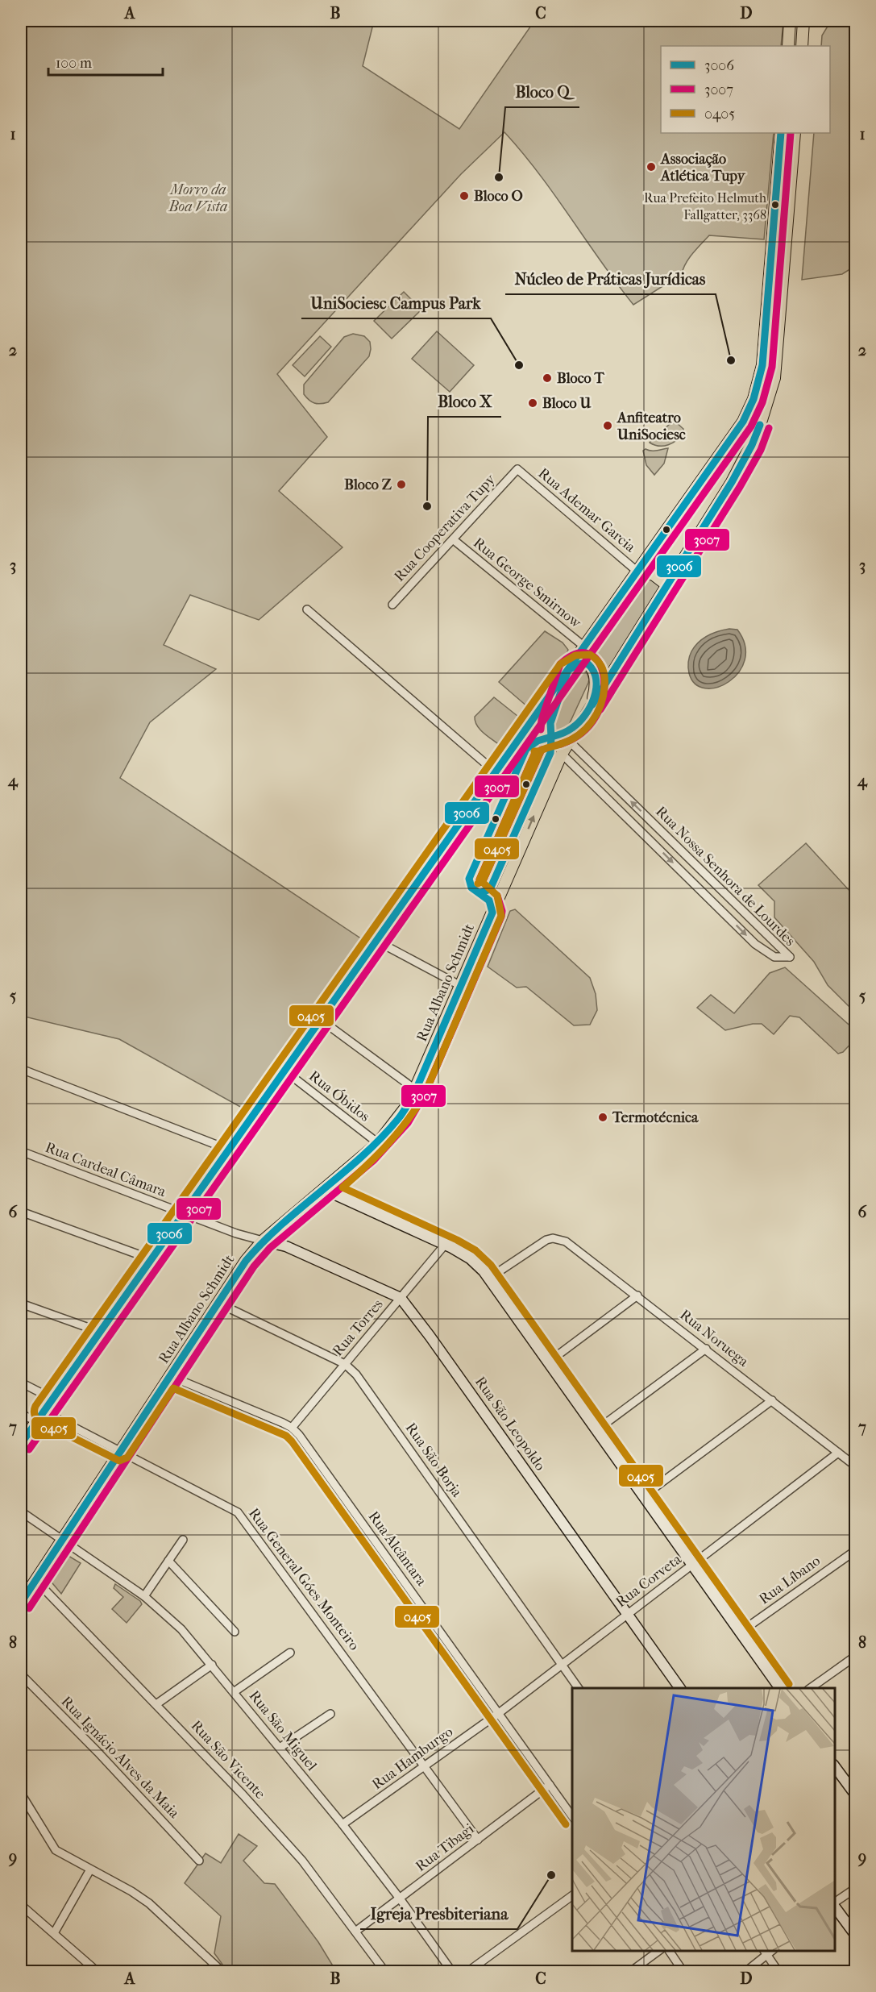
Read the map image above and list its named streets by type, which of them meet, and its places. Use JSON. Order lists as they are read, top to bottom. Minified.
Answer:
{"streets":{"main road":["Rua Albano Schmidt"],"street":["Rua Ademar Garcia","Rua Cooperativa Tupy","Rua George Smirnow","Rua Nossa Senhora de Lourdes","Rua Óbidos","Rua Cardeal Câmara","Rua Torres","Rua Noruega","Rua São Leopoldo","Rua São Borja","Rua Alcântara","Rua General Góes Monteiro","Rua Líbano","Rua Corveta","Rua São Miguel","Rua Ignácio Alves da Maia","Rua Hamburgo","Rua São Vicente","Rua Tibagi"]},"crossings":[["Rua Ademar Garcia","Rua Cooperativa Tupy"],["Rua Cooperativa Tupy","Rua George Smirnow"],["Rua Nossa Senhora de Lourdes","Rua Albano Schmidt"],["Rua Albano Schmidt","Rua Óbidos"],["Rua Albano Schmidt","Rua Cardeal Câmara"],["Rua Albano Schmidt","Rua São Leopoldo"],["Rua Albano Schmidt","Rua São Borja"],["Rua Albano Schmidt","Rua Alcântara"],["Rua Albano Schmidt","Rua General Góes Monteiro"],["Rua Albano Schmidt","Rua São Miguel"],["Rua Albano Schmidt","Rua São Vicente"],["Rua Cardeal Câmara","Rua São Leopoldo"],["Rua Torres","Rua São Leopoldo"],["Rua Torres","Rua São Borja"],["Rua Torres","Rua Alcântara"],["Rua Noruega","Rua Corveta"],["Rua São Leopoldo","Rua Corveta"],["Rua São Borja","Rua Corveta"],["Rua Alcântara","Rua Corveta"],["Rua Alcântara","Rua Hamburgo"],["Rua Alcântara","Rua Tibagi"],["Rua General Góes Monteiro","Rua Hamburgo"],["Rua General Góes Monteiro","Rua Tibagi"],["Rua Corveta","Rua Hamburgo"],["Rua São Miguel","Rua Hamburgo"],["Rua São Miguel","Rua Tibagi"],["Rua São Vicente","Rua Tibagi"]],"parks":["Morro da Boa Vista"],"places":["Associação Atlética Tupy","Bloco Q","Bloco O","Rua Prefeito Helmuth Fallgatter, 3368","Núcleo de Práticas Jurídicas","UniSociesc Campus Park","Bloco T","Bloco U","Anfiteatro UniSociesc","Bloco Z","Bloco X","Termotécnica","Igreja Presbiteriana"],"lines":["transit line 3006","transit line 3007","transit line 0405"],"legend":["3006","3007","0405"],"scale_bar":"100 m","grid":{"columns":["A","B","C","D"],"rows":["1","2","3","4","5","6","7","8","9"]}}
